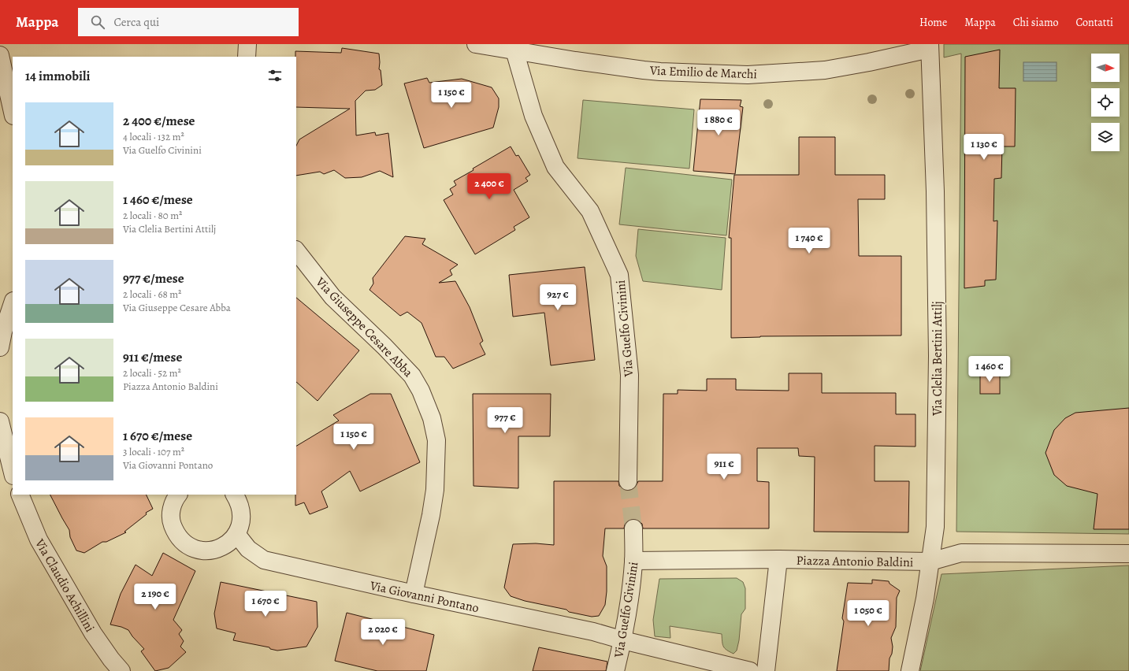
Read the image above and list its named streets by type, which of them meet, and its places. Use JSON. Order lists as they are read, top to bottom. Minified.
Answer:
{"streets":{"street":["Via Emilio de Marchi","Via Giuseppe Cesare Abba","Via Guelfo Civinini","Via Clelia Bertini Attilj","Piazza Antonio Baldini","Via Claudio Achillini","Via Giovanni Pontano"]},"crossings":[["Via Emilio de Marchi","Via Guelfo Civinini"],["Via Emilio de Marchi","Via Clelia Bertini Attilj"],["Via Giuseppe Cesare Abba","Via Giovanni Pontano"],["Via Guelfo Civinini","Piazza Antonio Baldini"],["Via Guelfo Civinini","Via Giovanni Pontano"],["Via Clelia Bertini Attilj","Piazza Antonio Baldini"]],"north":"right","page":{"header":"Mappa","search":"Cerca qui","nav":["Home","Mappa","Chi siamo","Contatti"],"heading":"14 immobili","price":["1 150 €","1 880 €","1 130 €","2 400 €","1 740 €","927 €","1 460 €","977 €","1 150 €","911 €","2 190 €","1 670 €","1 050 €","2 020 €"],"list":[{"name":"2 400 €/mese","note":"4 locali · 132 m² · Via Guelfo Civinini"},{"name":"1 460 €/mese","note":"2 locali · 80 m² · Via Clelia Bertini Attilj"},{"name":"977 €/mese","note":"2 locali · 68 m² · Via Giuseppe Cesare Abba"},{"name":"911 €/mese","note":"2 locali · 52 m² · Piazza Antonio Baldini"},{"name":"1 670 €/mese","note":"3 locali · 107 m² · Via Giovanni Pontano"}]}}
